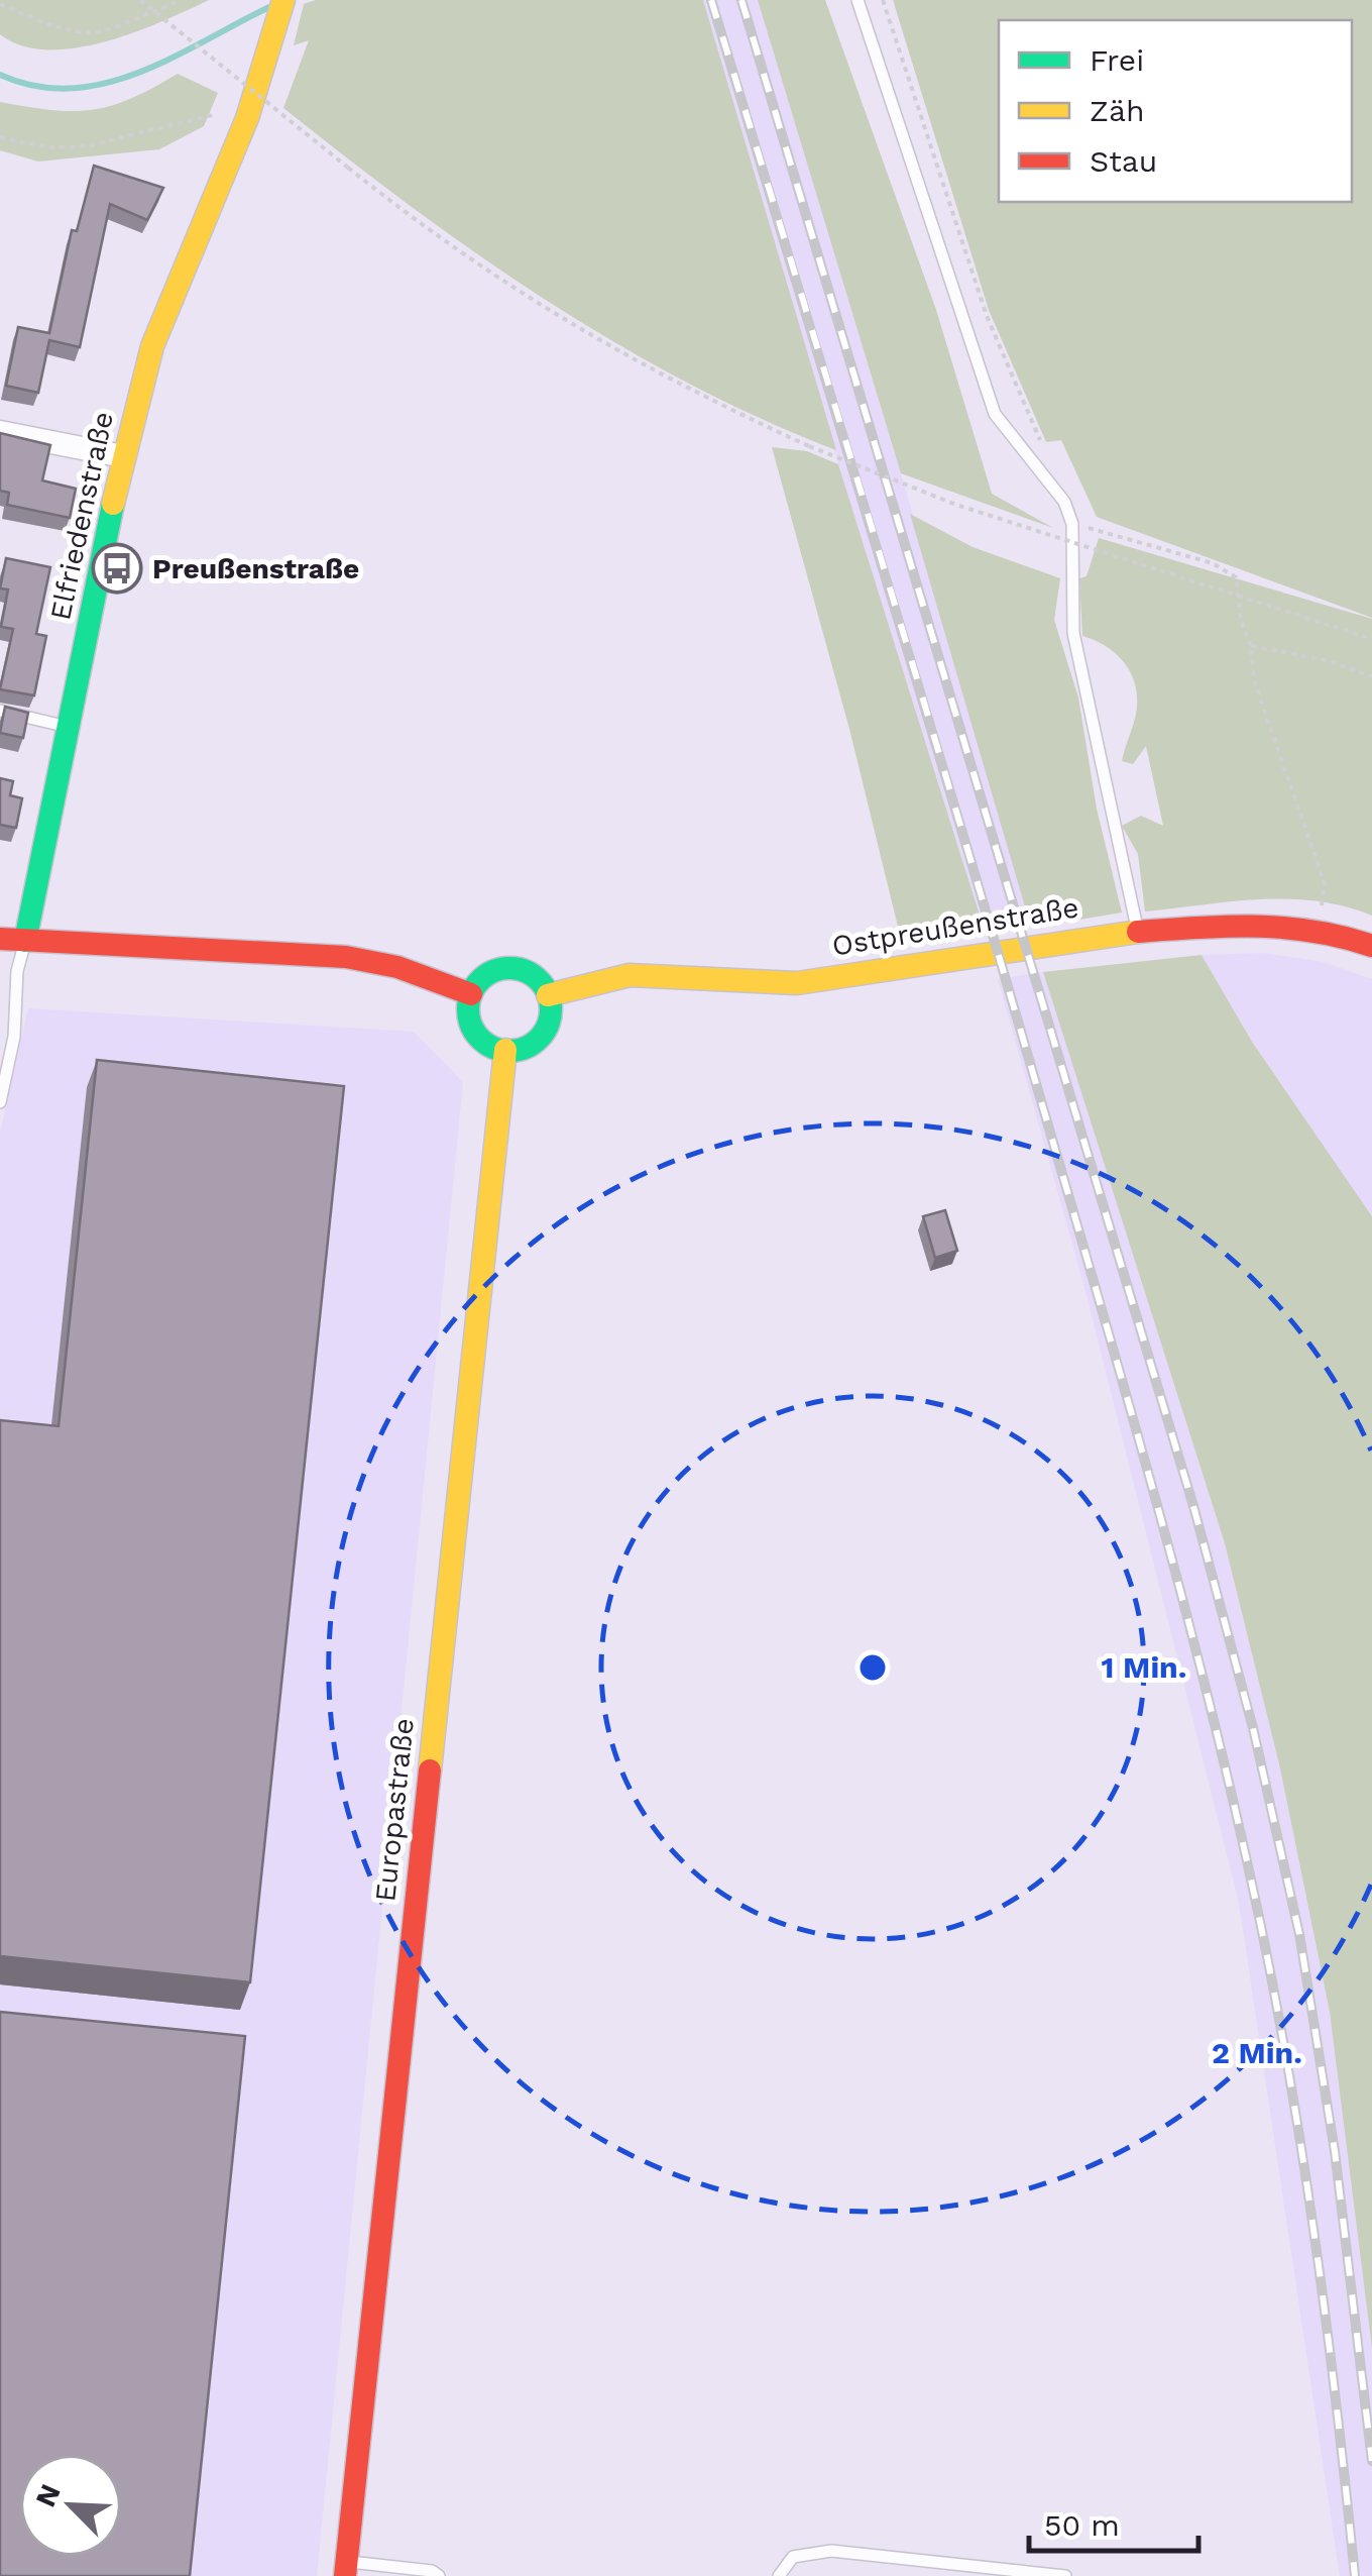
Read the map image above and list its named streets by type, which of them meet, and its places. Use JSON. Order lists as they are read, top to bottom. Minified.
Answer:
{"streets":{"street":["Elfriedenstraße","Ostpreußenstraße","Europastraße"]},"crossings":[["Ostpreußenstraße","Europastraße"]],"places":{"bus stop":["Preußenstraße"]},"legend":["Frei","Zäh","Stau"],"scale_bar":"50 m","north":"top left","rings":["1 Min.","2 Min."]}
